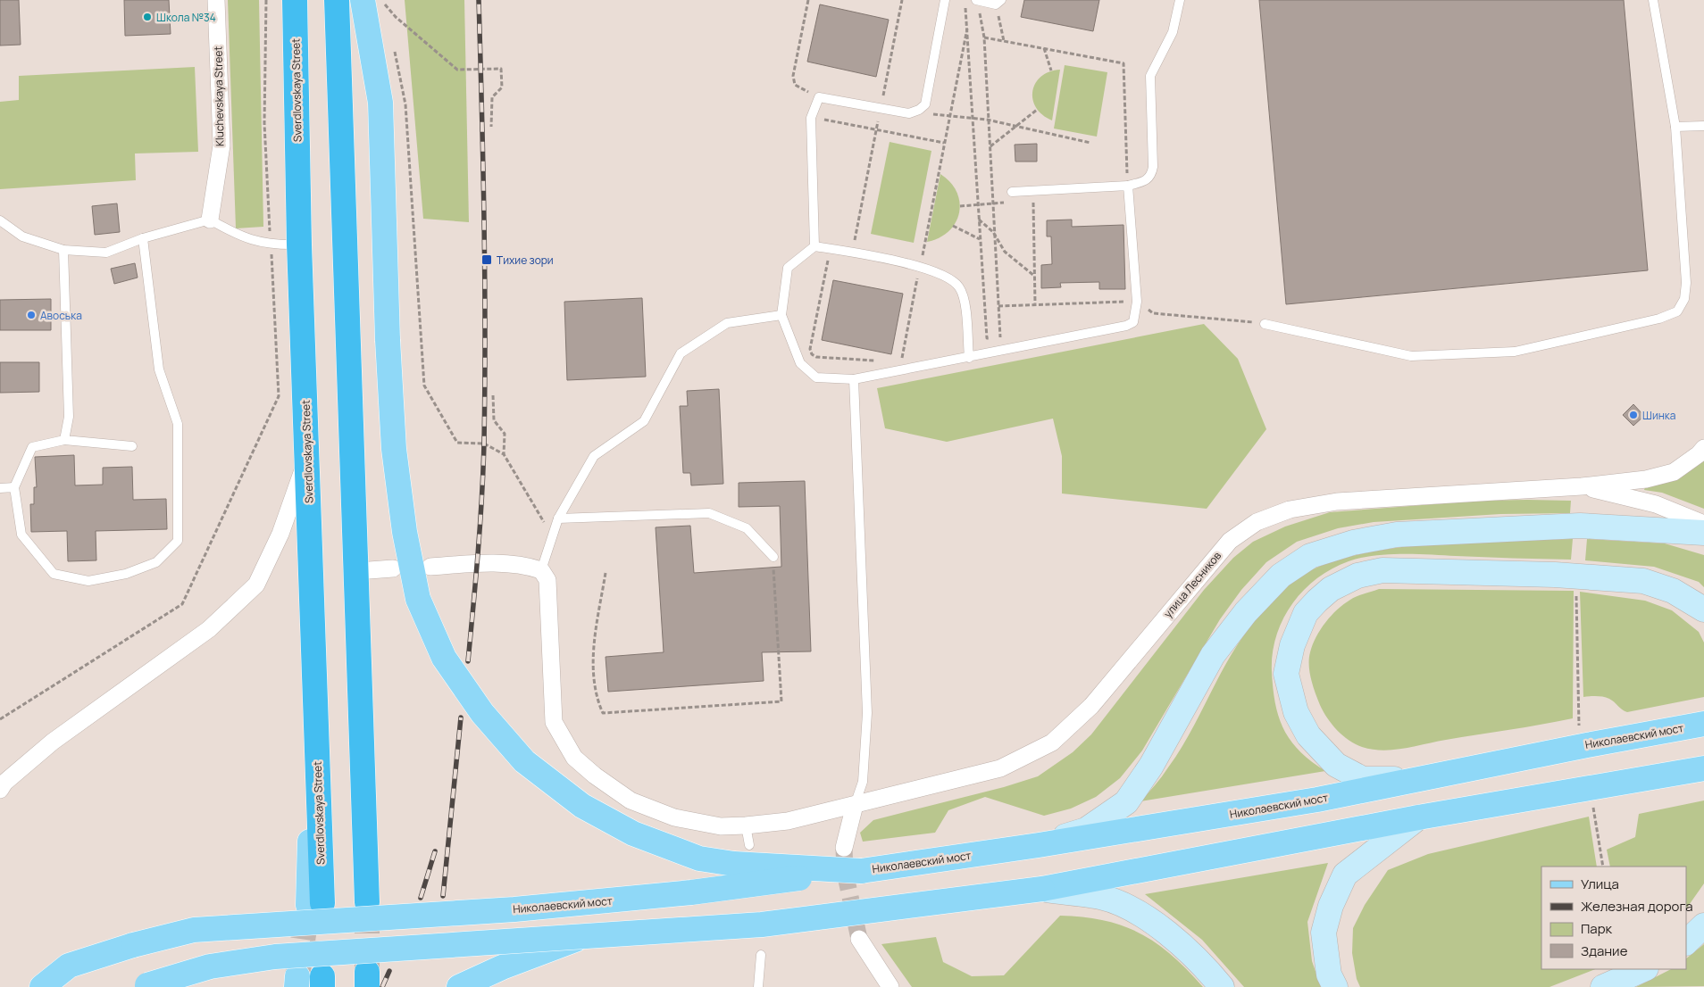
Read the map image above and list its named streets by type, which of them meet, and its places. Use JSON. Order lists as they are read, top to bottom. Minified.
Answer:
{"streets":{"highway":["Sverdlovskaya Street"],"main road":["Николаевский мост"],"street":["Kluchevskaya Street","улица Лесников"]},"places":{"other":["Школа №34","Авоська","Шинка"],"transit":["Тихие зори"]},"legend":["Улица","Железная дорога","Парк","Здание"]}
